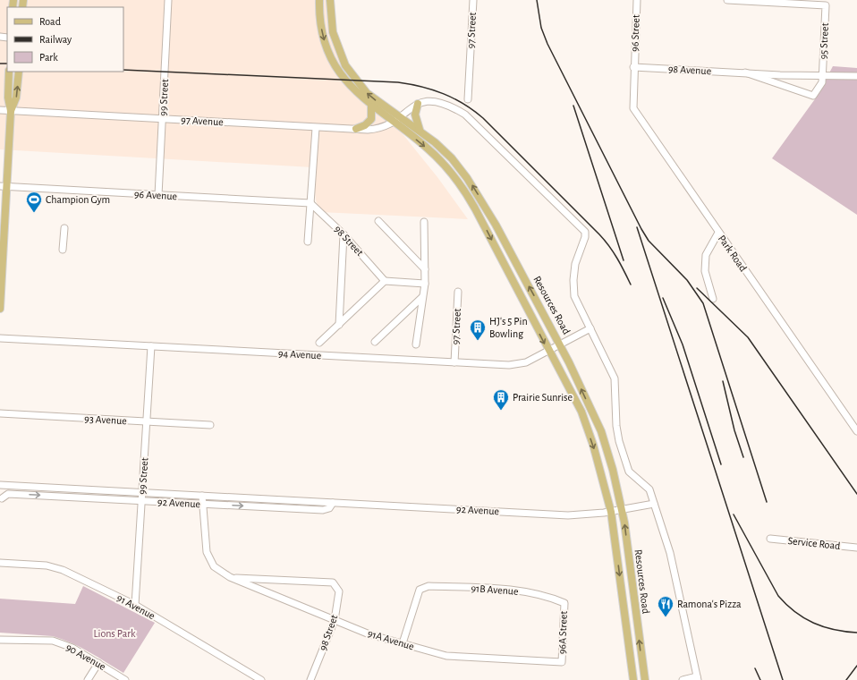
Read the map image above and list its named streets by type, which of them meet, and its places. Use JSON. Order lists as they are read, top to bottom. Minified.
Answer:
{"streets":{"main road":["Resources Road"],"street":["97 Street","96 Street","95 Street","98 Avenue","99 Street","97 Avenue","96 Avenue","98 Street","Park Road","94 Avenue","93 Avenue","92 Avenue","Service Road","91B Avenue","91 Avenue","96A Street","91A Avenue","90 Avenue"]},"crossings":[["97 Street","94 Avenue"],["96 Street","98 Avenue"],["96 Street","Park Road"],["95 Street","98 Avenue"],["98 Avenue","Park Road"],["99 Street","97 Avenue"],["99 Street","96 Avenue"],["99 Street","94 Avenue"],["99 Street","93 Avenue"],["99 Street","92 Avenue"],["99 Street","91 Avenue"],["97 Avenue","Resources Road"],["96 Avenue","98 Street"],["98 Street","91A Avenue"],["Resources Road","94 Avenue"],["Resources Road","92 Avenue"],["92 Avenue","91A Avenue"],["91B Avenue","96A Street"],["91B Avenue","91A Avenue"],["96A Street","91A Avenue"]],"parks":["Lions Park"],"places":{"sports":["Champion Gym"],"building":["HJ's 5 Pin Bowling","Prairie Sunrise"],"restaurant":["Ramona's Pizza"]},"legend":["Road","Railway","Park"]}
